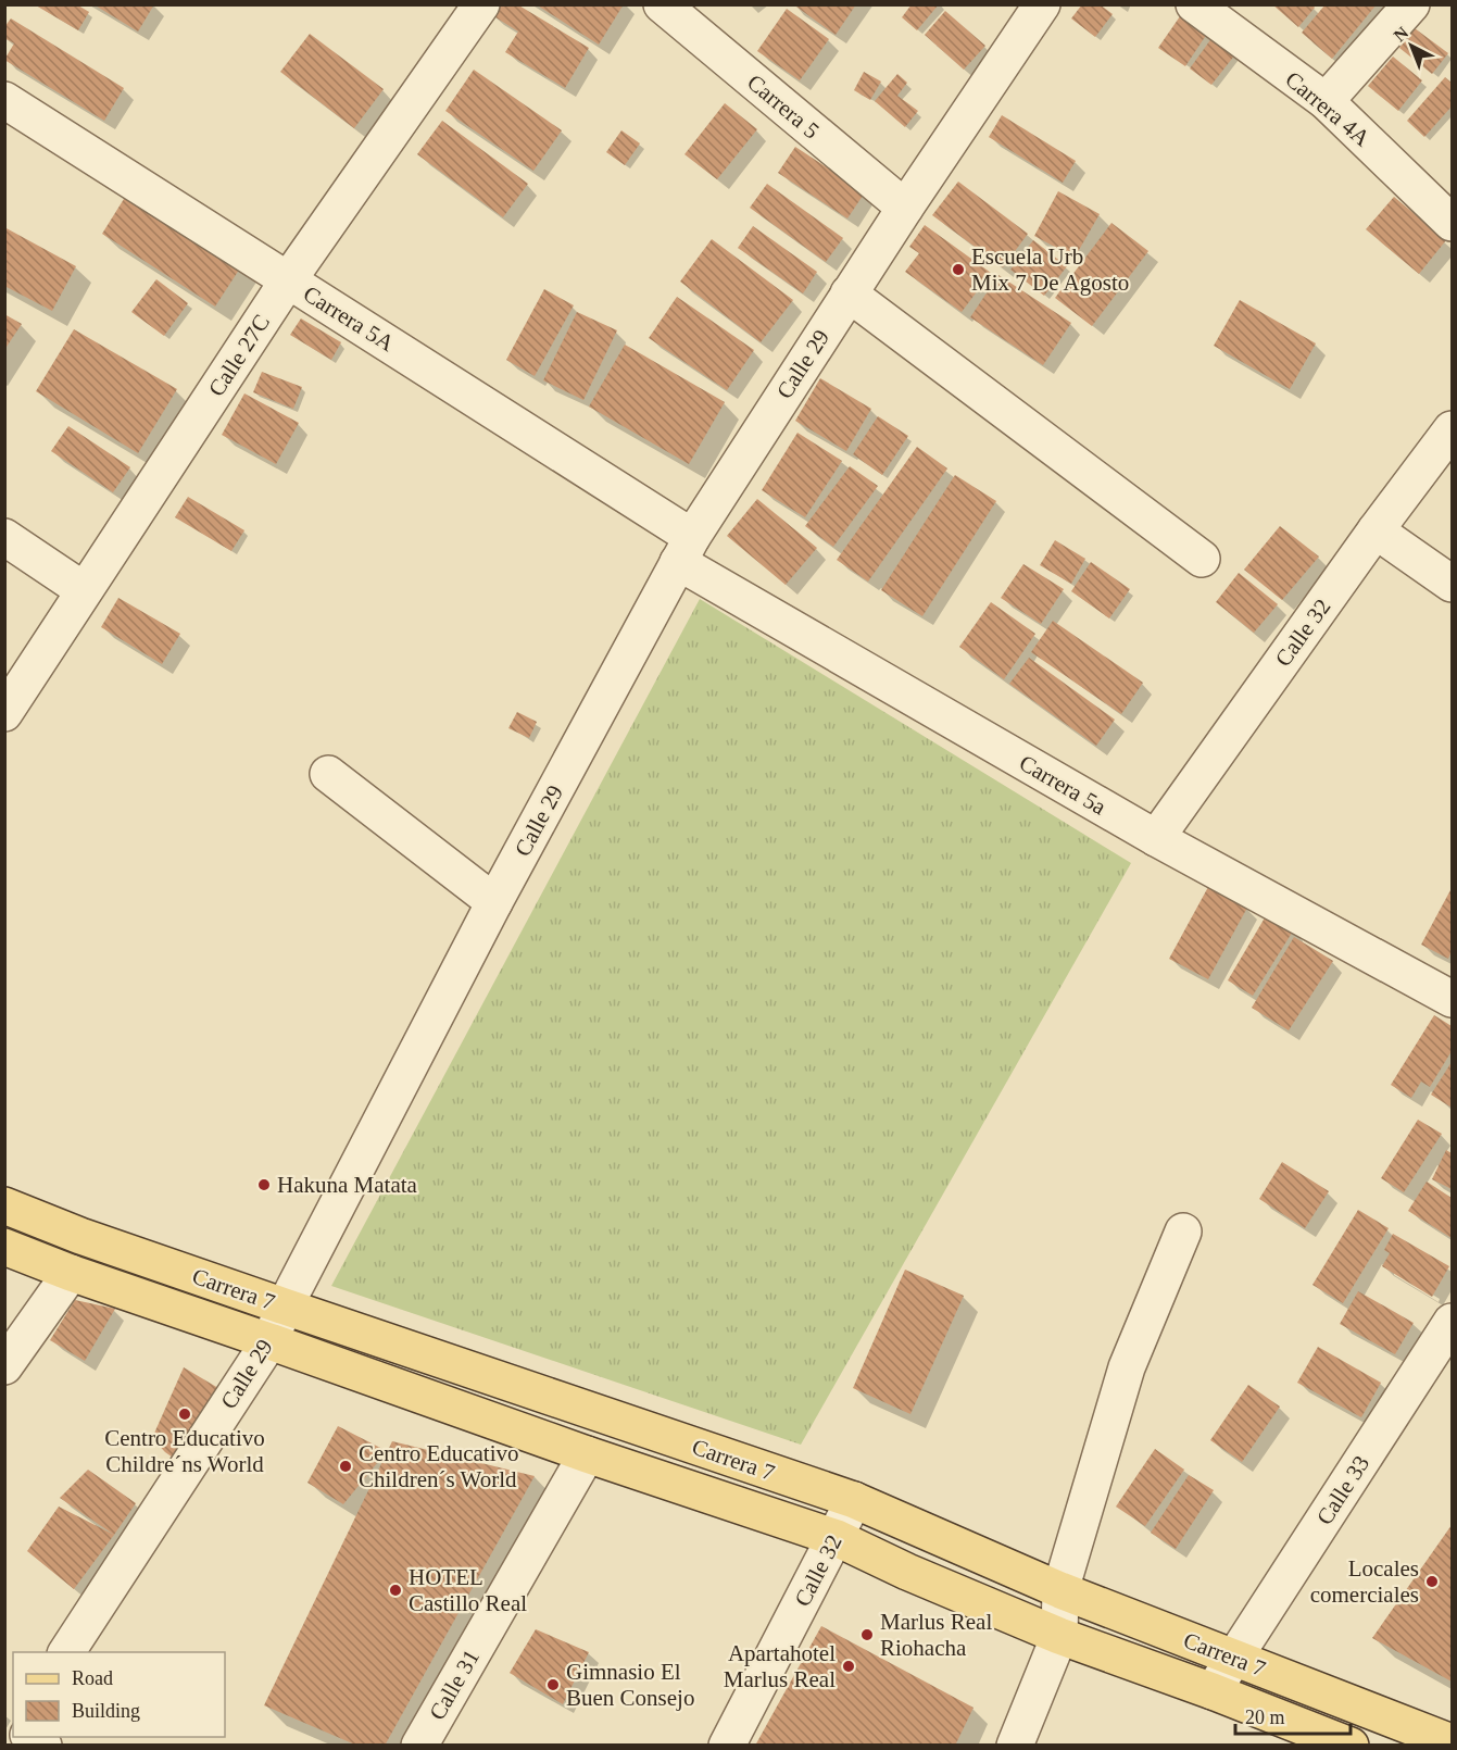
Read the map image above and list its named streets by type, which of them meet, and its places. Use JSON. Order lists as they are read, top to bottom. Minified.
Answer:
{"streets":{"main road":["Carrera 7"],"street":["Carrera 5","Carrera 4A","Carrera 5A","Calle 27C","Calle 29","Calle 32","Carrera 5a","Calle 33","Calle 31"]},"crossings":[["Carrera 5","Calle 29"],["Carrera 5A","Calle 27C"],["Carrera 5A","Calle 29"],["Carrera 5A","Carrera 5a"],["Calle 29","Carrera 5a"],["Calle 29","Carrera 7"],["Calle 32","Carrera 5a"],["Calle 32","Carrera 7"],["Carrera 7","Calle 33"],["Carrera 7","Calle 31"]],"places":["Escuela Urb Mix 7 De Agosto","Hakuna Matata","Centro Educativo Childre´ns World","Centro Educativo Children´s World","Locales comerciales","HOTEL Castillo Real","Marlus Real Riohacha","Apartahotel Marlus Real","Gimnasio El Buen Consejo"],"legend":["Road","Building"],"scale_bar":"20 m","north":"top left"}
